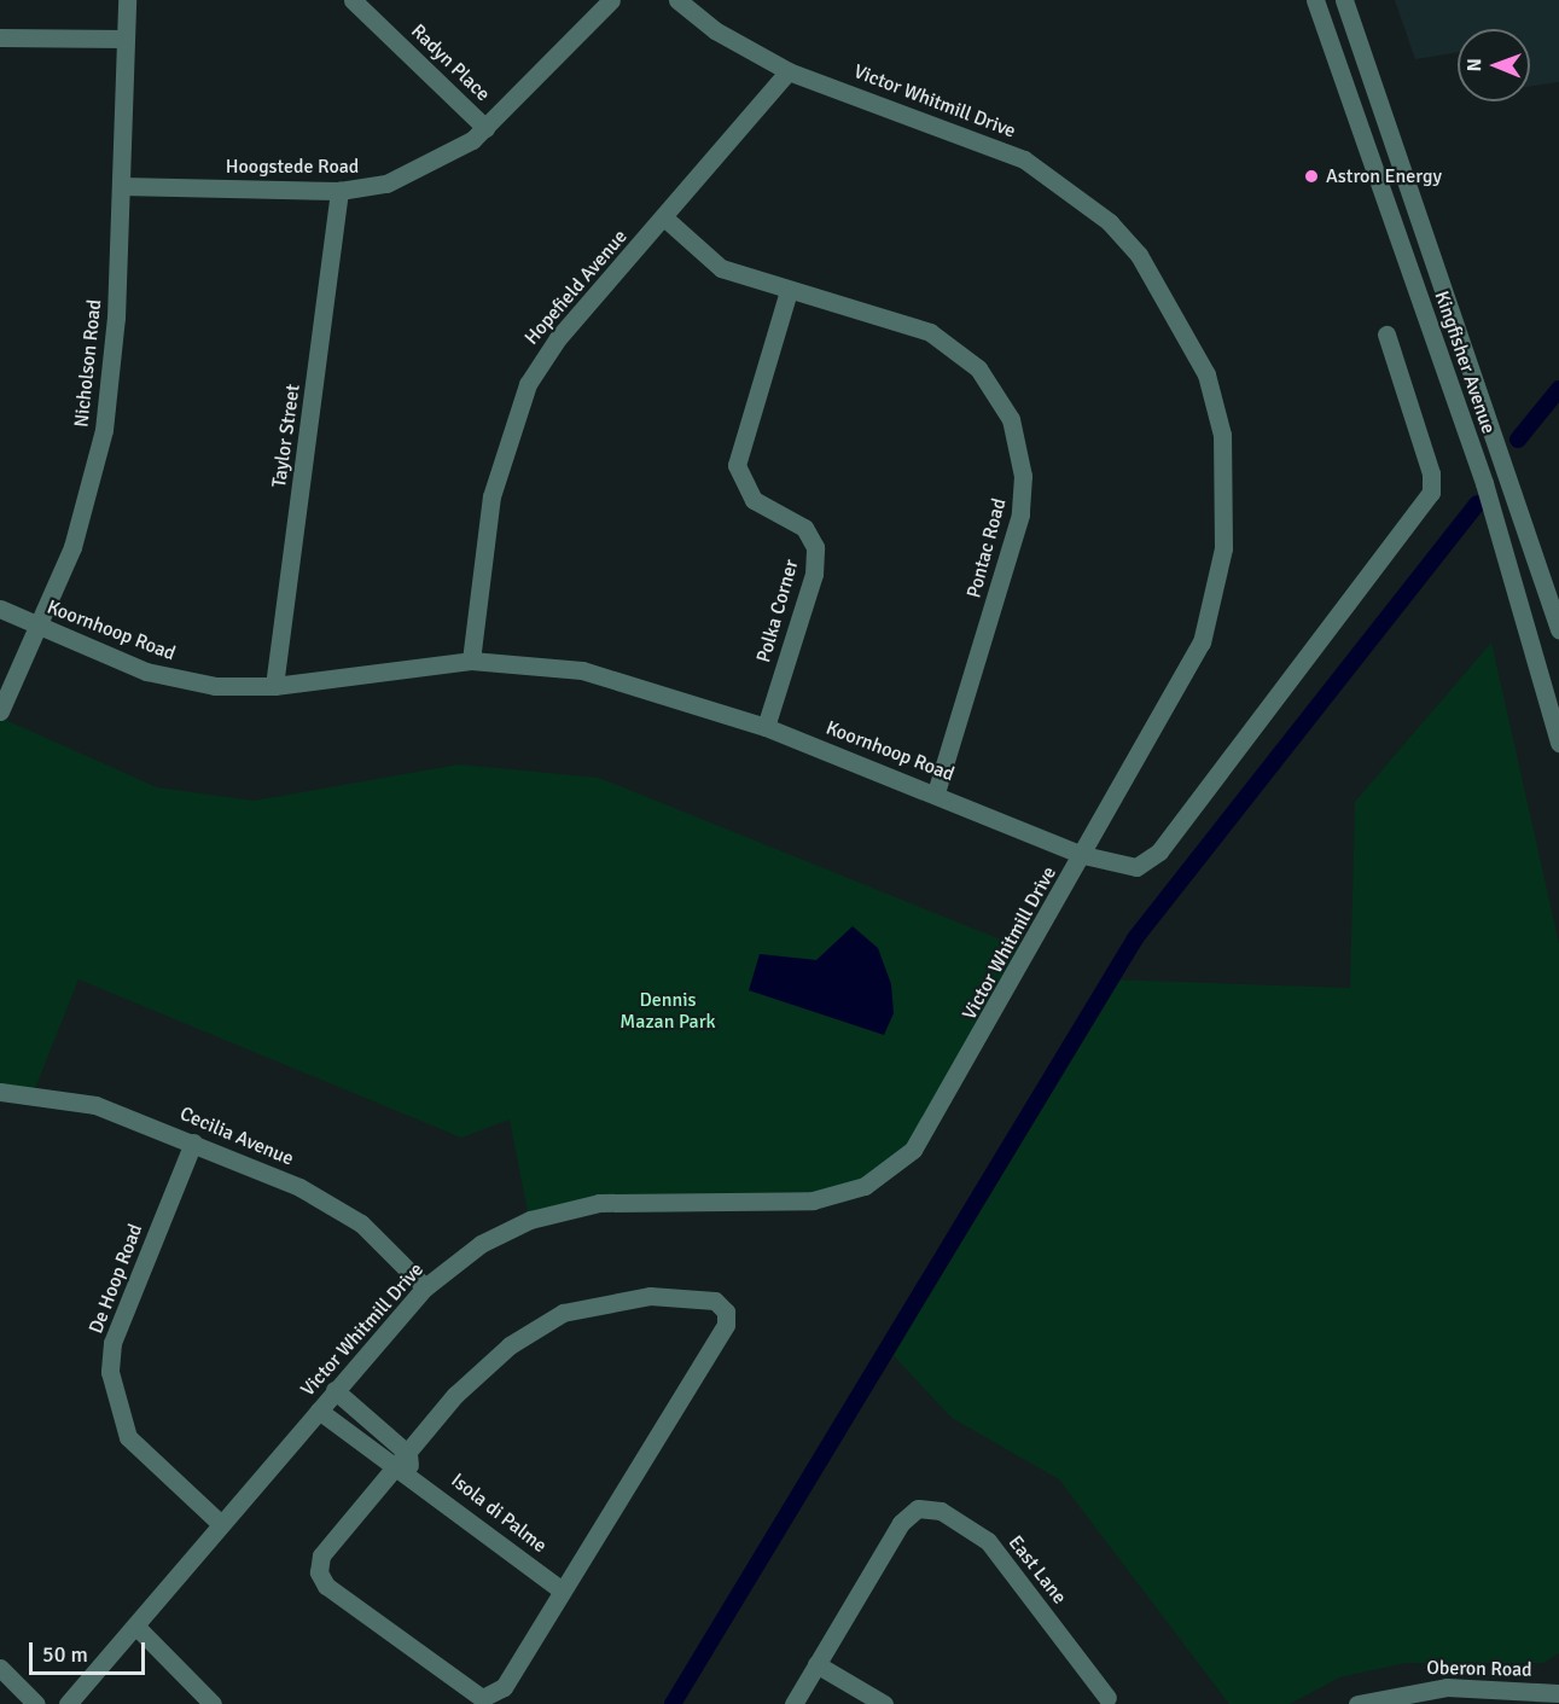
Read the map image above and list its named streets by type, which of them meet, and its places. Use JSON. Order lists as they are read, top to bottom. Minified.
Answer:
{"streets":{"street":["Radyn Place","Victor Whitmill Drive","Hoogstede Road","Hopefield Avenue","Kingfisher Avenue","Nicholson Road","Taylor Street","Pontac Road","Polka Corner","Koornhoop Road","Cecilia Avenue","De Hoop Road","Isola di Palme","East Lane","Oberon Road"]},"crossings":[["Radyn Place","Hoogstede Road"],["Victor Whitmill Drive","Hopefield Avenue"],["Victor Whitmill Drive","Koornhoop Road"],["Victor Whitmill Drive","Cecilia Avenue"],["Victor Whitmill Drive","De Hoop Road"],["Victor Whitmill Drive","Isola di Palme"],["Hoogstede Road","Nicholson Road"],["Hoogstede Road","Taylor Street"],["Hopefield Avenue","Pontac Road"],["Hopefield Avenue","Koornhoop Road"],["Nicholson Road","Koornhoop Road"],["Taylor Street","Koornhoop Road"],["Pontac Road","Polka Corner"],["Pontac Road","Koornhoop Road"],["Polka Corner","Koornhoop Road"],["Cecilia Avenue","De Hoop Road"]],"parks":["Dennis Mazan Park"],"places":["Astron Energy"],"scale_bar":"50 m","north":"left"}
